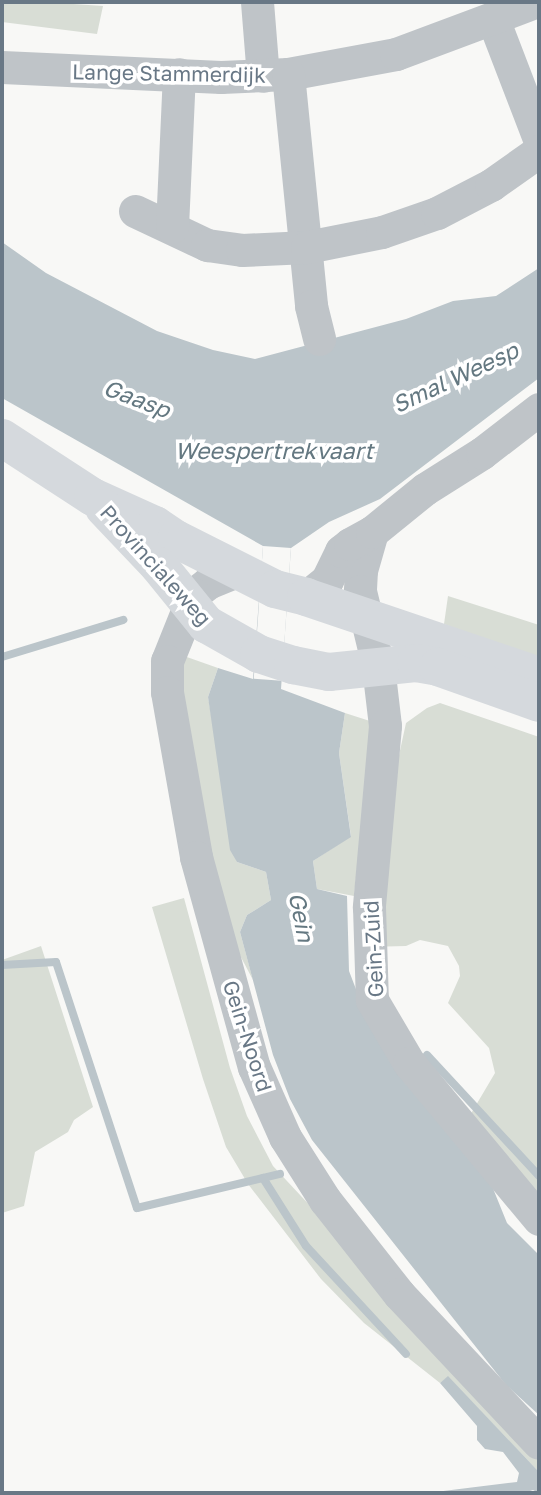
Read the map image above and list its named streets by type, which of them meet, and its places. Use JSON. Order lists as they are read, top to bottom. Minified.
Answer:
{"streets":{"main road":["Provincialeweg"],"street":["Lange Stammerdijk","Gein-Zuid","Gein-Noord"]},"crossings":[["Provincialeweg","Gein-Zuid"],["Provincialeweg","Gein-Noord"],["Gein-Zuid","Gein-Noord"]],"water":["Smal Weesp","Gaasp","Weespertrekvaart","Gein"]}
